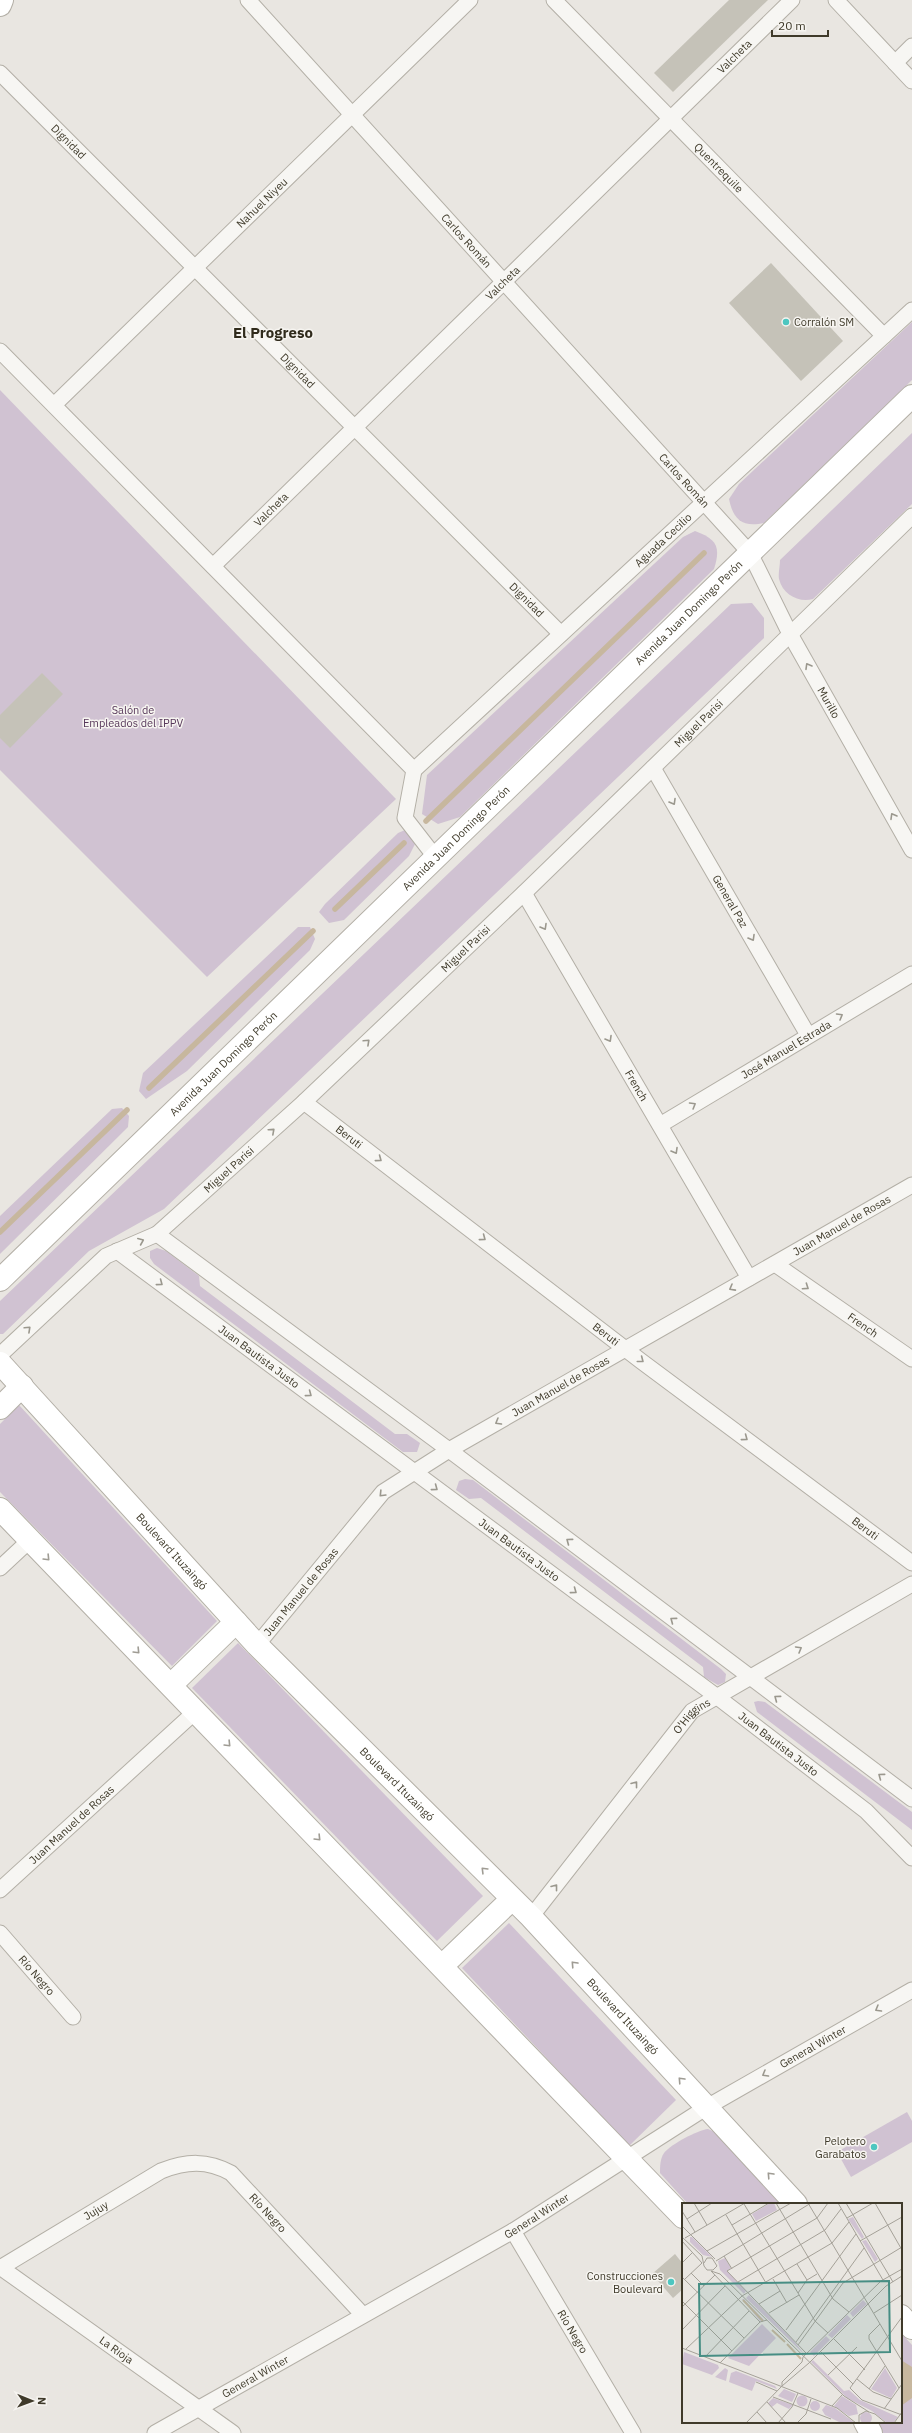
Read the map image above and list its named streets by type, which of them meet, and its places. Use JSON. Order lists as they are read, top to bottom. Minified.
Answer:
{"streets":{"main road":["Avenida Juan Domingo Perón","Boulevard Ituzaingó"],"street":["Valcheta","Dignidad","Quentrequile","Nahuel Niyeu","Carlos Román","Aguada Cecilio","Murillo","Miguel Parisi","General Paz","José Manuel Estrada","French","Beruti","Juan Manuel de Rosas","Juan Bautista Justo","O'Higgins","Río Negro","General Winter","Jujuy","La Rioja"]},"crossings":[["Valcheta","Dignidad"],["Valcheta","Quentrequile"],["Valcheta","Carlos Román"],["Dignidad","Nahuel Niyeu"],["Dignidad","Aguada Cecilio"],["Quentrequile","Aguada Cecilio"],["Nahuel Niyeu","Carlos Román"],["Carlos Román","Aguada Cecilio"],["Carlos Román","Avenida Juan Domingo Perón"],["Carlos Román","Murillo"],["Avenida Juan Domingo Perón","Murillo"],["Murillo","Miguel Parisi"],["Miguel Parisi","General Paz"],["Miguel Parisi","French"],["Miguel Parisi","Beruti"],["Miguel Parisi","Juan Bautista Justo"],["General Paz","José Manuel Estrada"],["José Manuel Estrada","French"],["French","Juan Manuel de Rosas"],["Beruti","Juan Manuel de Rosas"],["Juan Manuel de Rosas","Juan Bautista Justo"],["Juan Manuel de Rosas","Boulevard Ituzaingó"],["Juan Bautista Justo","O'Higgins"],["Boulevard Ituzaingó","O'Higgins"],["Boulevard Ituzaingó","General Winter"],["Río Negro","General Winter"],["Río Negro","Jujuy"],["General Winter","La Rioja"],["Jujuy","La Rioja"]],"one_way":["Murillo","Miguel Parisi","General Paz","José Manuel Estrada","French","Beruti","Juan Manuel de Rosas","O'Higgins"],"districts":["El Progreso"],"parks":["Salón de Empleados del IPPV"],"places":["Corralón SM","Pelotero Garabatos","Construcciones Boulevard"],"scale_bar":"20 m","north":"right"}
